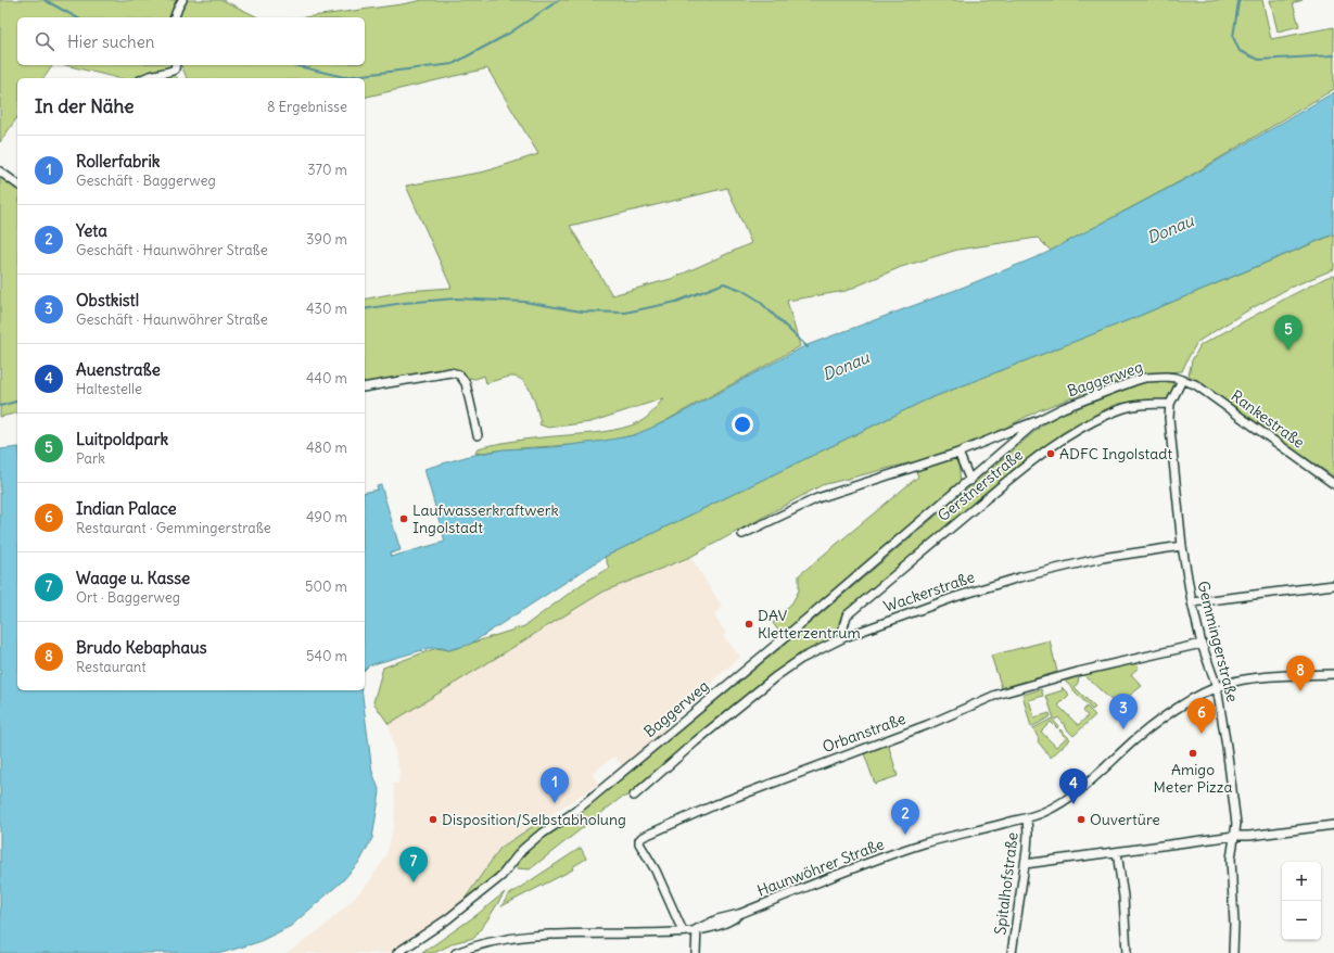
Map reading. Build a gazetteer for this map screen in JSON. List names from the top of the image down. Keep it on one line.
{"streets":{"street":["Baggerweg","Rankestraße","Gerstnerstraße","Wackerstraße","Gemmingerstraße","Orbanstraße","Haunwöhrer Straße","Spitalhofstraße"]},"crossings":[["Baggerweg","Rankestraße"],["Baggerweg","Gemmingerstraße"],["Rankestraße","Gemmingerstraße"],["Gerstnerstraße","Wackerstraße"],["Gerstnerstraße","Gemmingerstraße"],["Wackerstraße","Gemmingerstraße"],["Gemmingerstraße","Orbanstraße"],["Gemmingerstraße","Haunwöhrer Straße"],["Orbanstraße","Haunwöhrer Straße"],["Haunwöhrer Straße","Spitalhofstraße"]],"water":["Donau"],"places":["ADFC Ingolstadt","Laufwasserkraftwerk Ingolstadt","DAV Kletterzentrum","Amigo Meter Pizza","Disposition/Selbstabholung","Ouvertüre"],"page":{"search":"Hier suchen","heading":["In der Nähe","8 Ergebnisse"],"list":[{"mark":"1","name":"Rollerfabrik","note":"Geschäft · Baggerweg","value":"370 m"},{"mark":"2","name":"Yeta","note":"Geschäft · Haunwöhrer Straße","value":"390 m"},{"mark":"3","name":"Obstkistl","note":"Geschäft · Haunwöhrer Straße","value":"430 m"},{"mark":"4","name":"Auenstraße","note":"Haltestelle","value":"440 m"},{"mark":"5","name":"Luitpoldpark","note":"Park","value":"480 m"},{"mark":"6","name":"Indian Palace","note":"Restaurant · Gemmingerstraße","value":"490 m"},{"mark":"7","name":"Waage u. Kasse","note":"Ort · Baggerweg","value":"500 m"},{"mark":"8","name":"Brudo Kebaphaus","note":"Restaurant","value":"540 m"}],"pins":["5","8","3","6","1","4","2","7"],"map_buttons":["+","−"]}}
